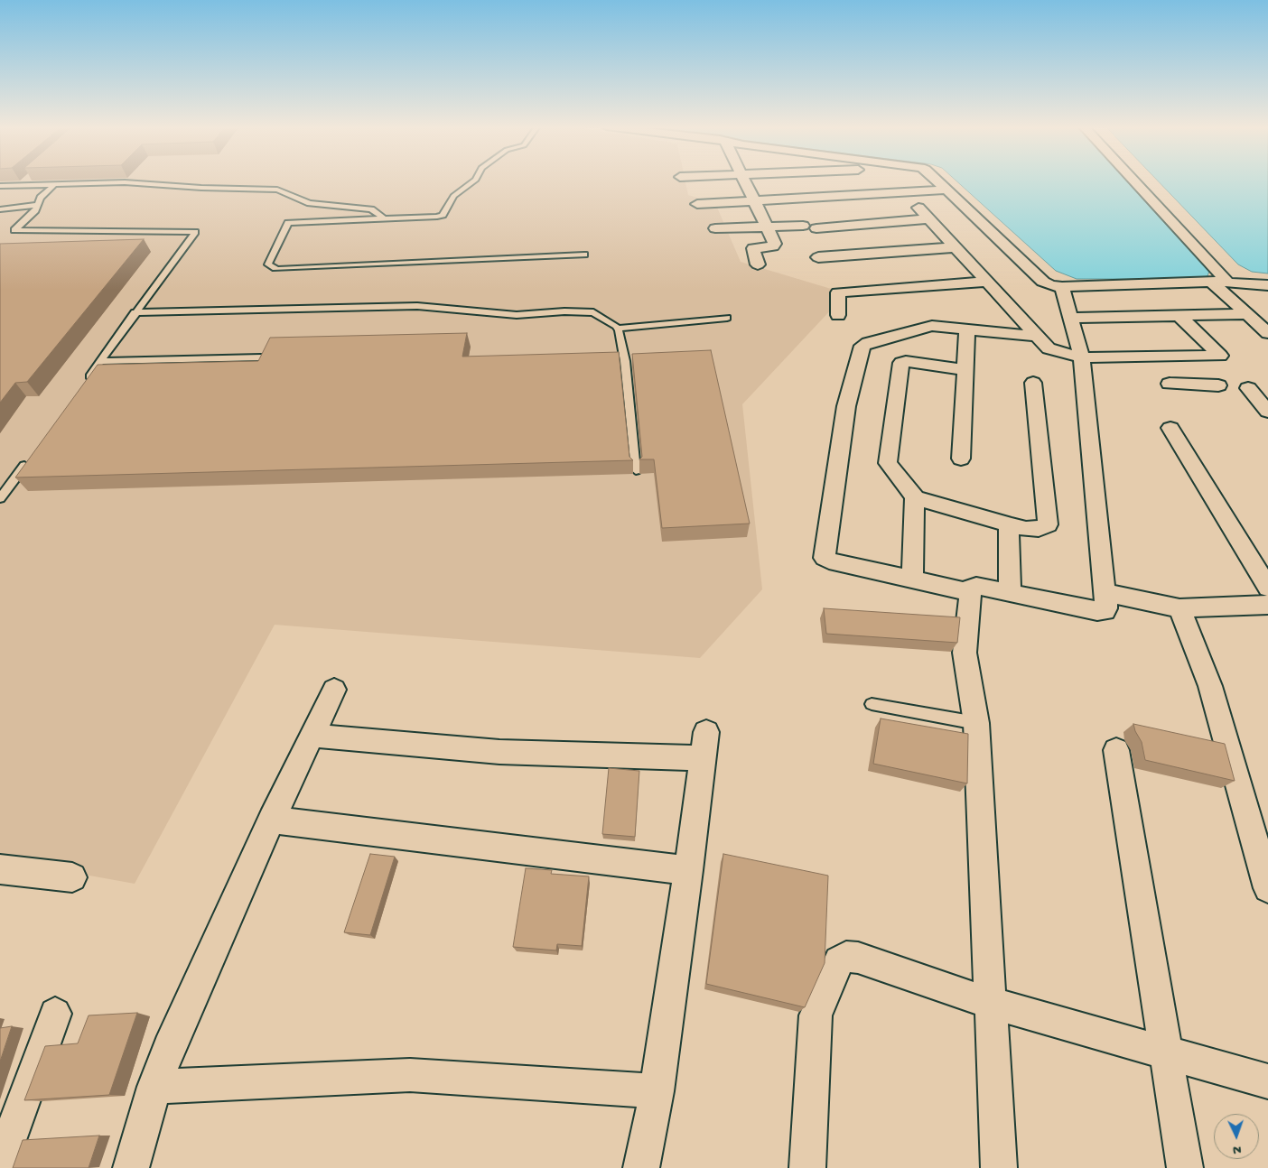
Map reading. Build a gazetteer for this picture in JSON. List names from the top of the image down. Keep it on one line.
{"north":"bottom"}
